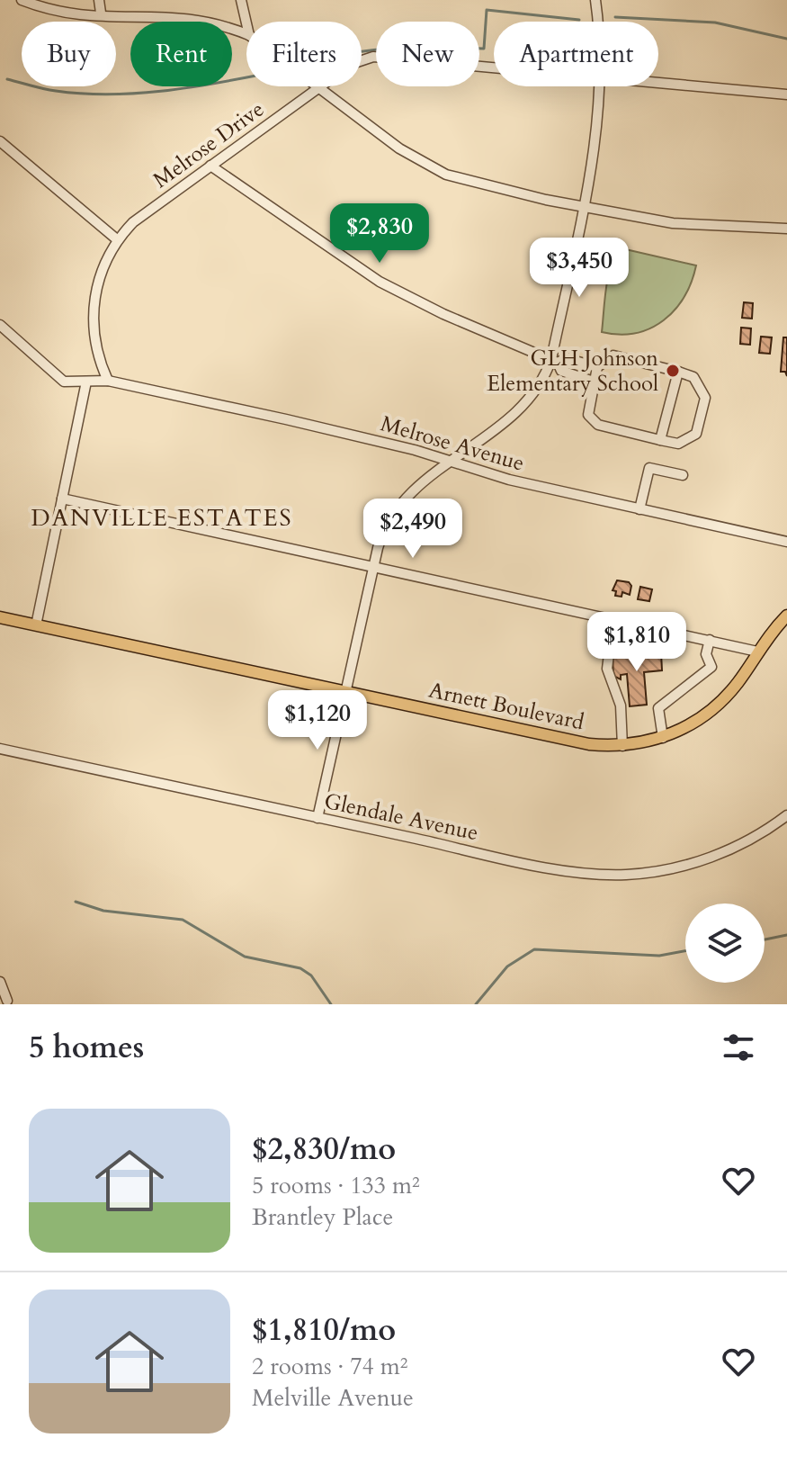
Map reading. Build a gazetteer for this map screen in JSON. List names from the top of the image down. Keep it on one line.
{"streets":{"main road":["Arnett Boulevard"],"street":["Melrose Drive","Melrose Avenue","Glendale Avenue"]},"crossings":[["Melrose Drive","Melrose Avenue"]],"districts":["DANVILLE ESTATES"],"places":["GLH Johnson Elementary School"],"page":{"chip":["Buy","Rent","Filters","New","Apartment"],"price":["$2,830","$3,450","$2,490","$1,810","$1,120"],"heading":"5 homes","list":[{"name":"$2,830/mo","note":"5 rooms · 133 m² · Brantley Place"},{"name":"$1,810/mo","note":"2 rooms · 74 m² · Melville Avenue"}]}}
